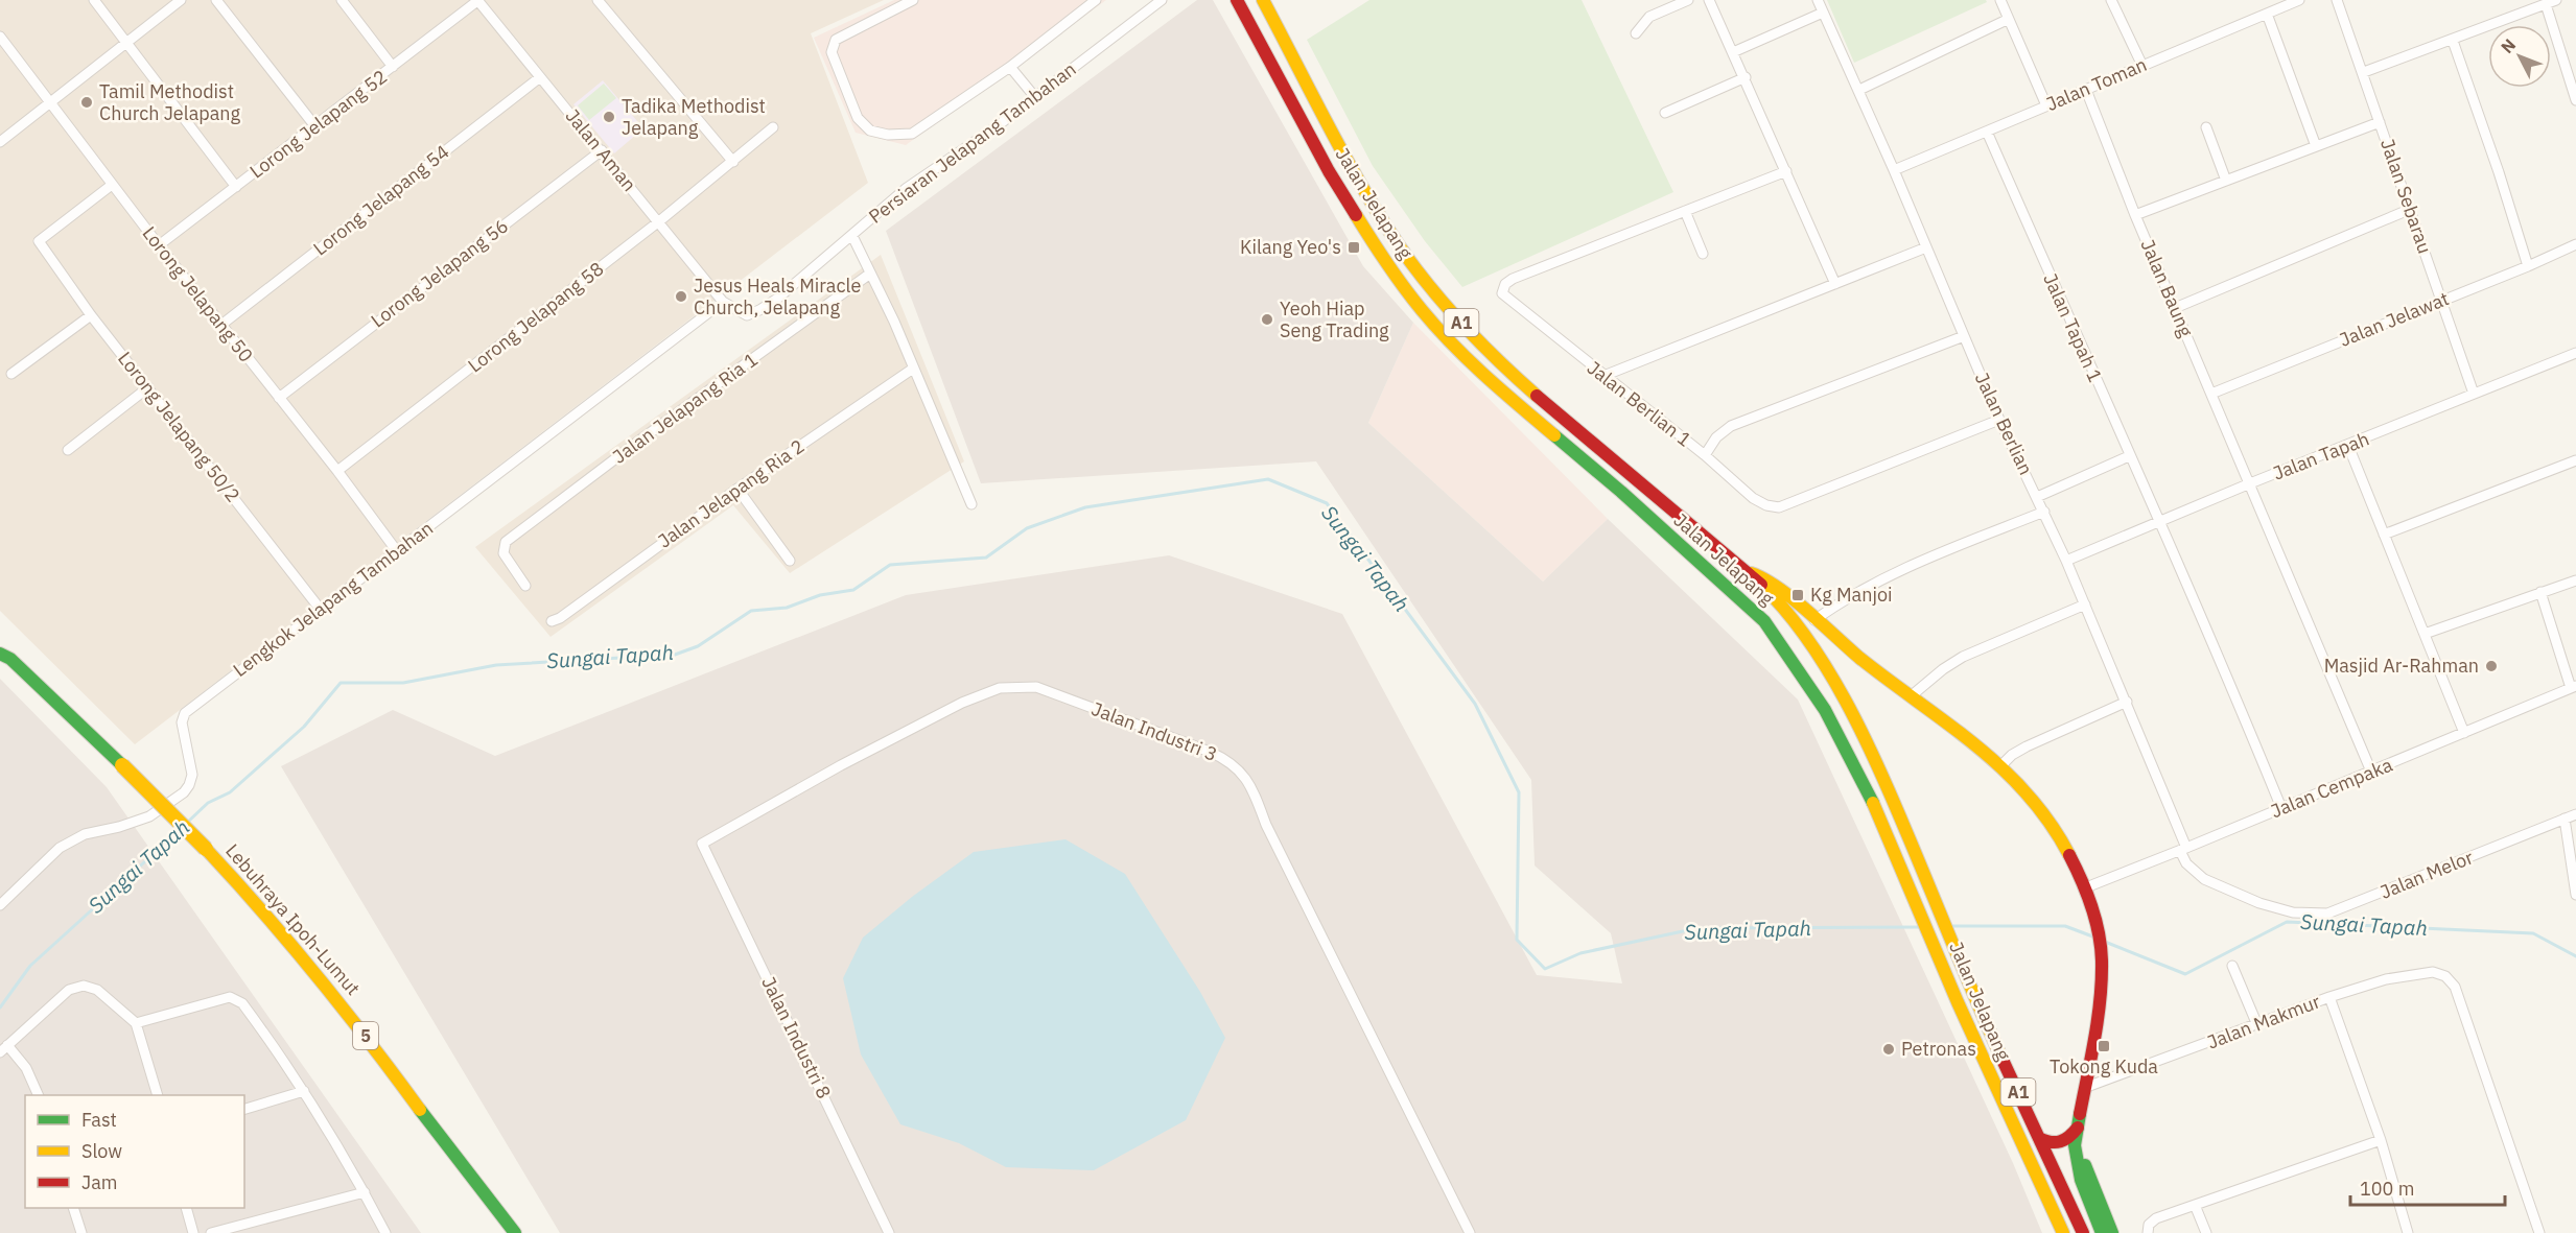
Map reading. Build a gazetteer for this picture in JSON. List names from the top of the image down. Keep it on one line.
{"streets":{"main road":["Jalan Jelapang","A1","Lebuhraya Ipoh-Lumut","5"],"street":["Jalan Toman","Lorong Jelapang 52","Persiaran Jelapang Tambahan","Jalan Aman","Jalan Sebarau","Lorong Jelapang 54","Lorong Jelapang 56","Jalan Baung","Lorong Jelapang 50","Lorong Jelapang 58","Jalan Jelawat","Jalan Tapah 1","Jalan Berlian 1","Jalan Jelapang Ria 1","Jalan Berlian","Lorong Jelapang 50/2","Jalan Tapah","Jalan Jelapang Ria 2","Lengkok Jelapang Tambahan","Jalan Industri 3","Jalan Cempaka","Jalan Melor","Jalan Makmur","Jalan Industri 8"]},"crossings":[["Jalan Toman","Jalan Baung"],["Jalan Toman","Jalan Tapah 1"],["Jalan Toman","Jalan Berlian"],["Lorong Jelapang 52","Jalan Aman"],["Lorong Jelapang 52","Lorong Jelapang 50"],["Persiaran Jelapang Tambahan","Jalan Aman"],["Persiaran Jelapang Tambahan","Lengkok Jelapang Tambahan"],["Jalan Aman","Lorong Jelapang 54"],["Jalan Aman","Lorong Jelapang 56"],["Jalan Aman","Lorong Jelapang 58"],["Jalan Aman","Lengkok Jelapang Tambahan"],["Jalan Sebarau","Jalan Jelawat"],["Jalan Sebarau","Jalan Tapah"],["Lorong Jelapang 54","Lorong Jelapang 50"],["Lorong Jelapang 56","Lorong Jelapang 50"],["Jalan Baung","Jalan Jelawat"],["Jalan Baung","Jalan Tapah"],["Jalan Baung","Jalan Cempaka"],["Lorong Jelapang 50","Lorong Jelapang 58"],["Lorong Jelapang 50","Lorong Jelapang 50/2"],["Lorong Jelapang 50","Lengkok Jelapang Tambahan"],["Jalan Tapah 1","Jalan Tapah"],["Jalan Tapah 1","Jalan Cempaka"],["Jalan Berlian 1","Jalan Berlian"],["Jalan Berlian","Jalan Tapah"],["Jalan Berlian","Jalan Cempaka"],["Jalan Berlian","Jalan Melor"],["Lorong Jelapang 50/2","Lengkok Jelapang Tambahan"],["Jalan Industri 3","Jalan Industri 8"],["Jalan Cempaka","Jalan Melor"]],"water":["Sungai Tapah"],"places":{"other":["Tamil Methodist Church Jelapang","Tadika Methodist Jelapang","Jesus Heals Miracle Church, Jelapang","Yeoh Hiap Seng Trading","Masjid Ar-Rahman","Petronas"],"transit":["Kilang Yeo's","Kg Manjoi","Tokong Kuda"]},"legend":["Fast","Slow","Jam"],"scale_bar":"100 m","north":"top left"}
